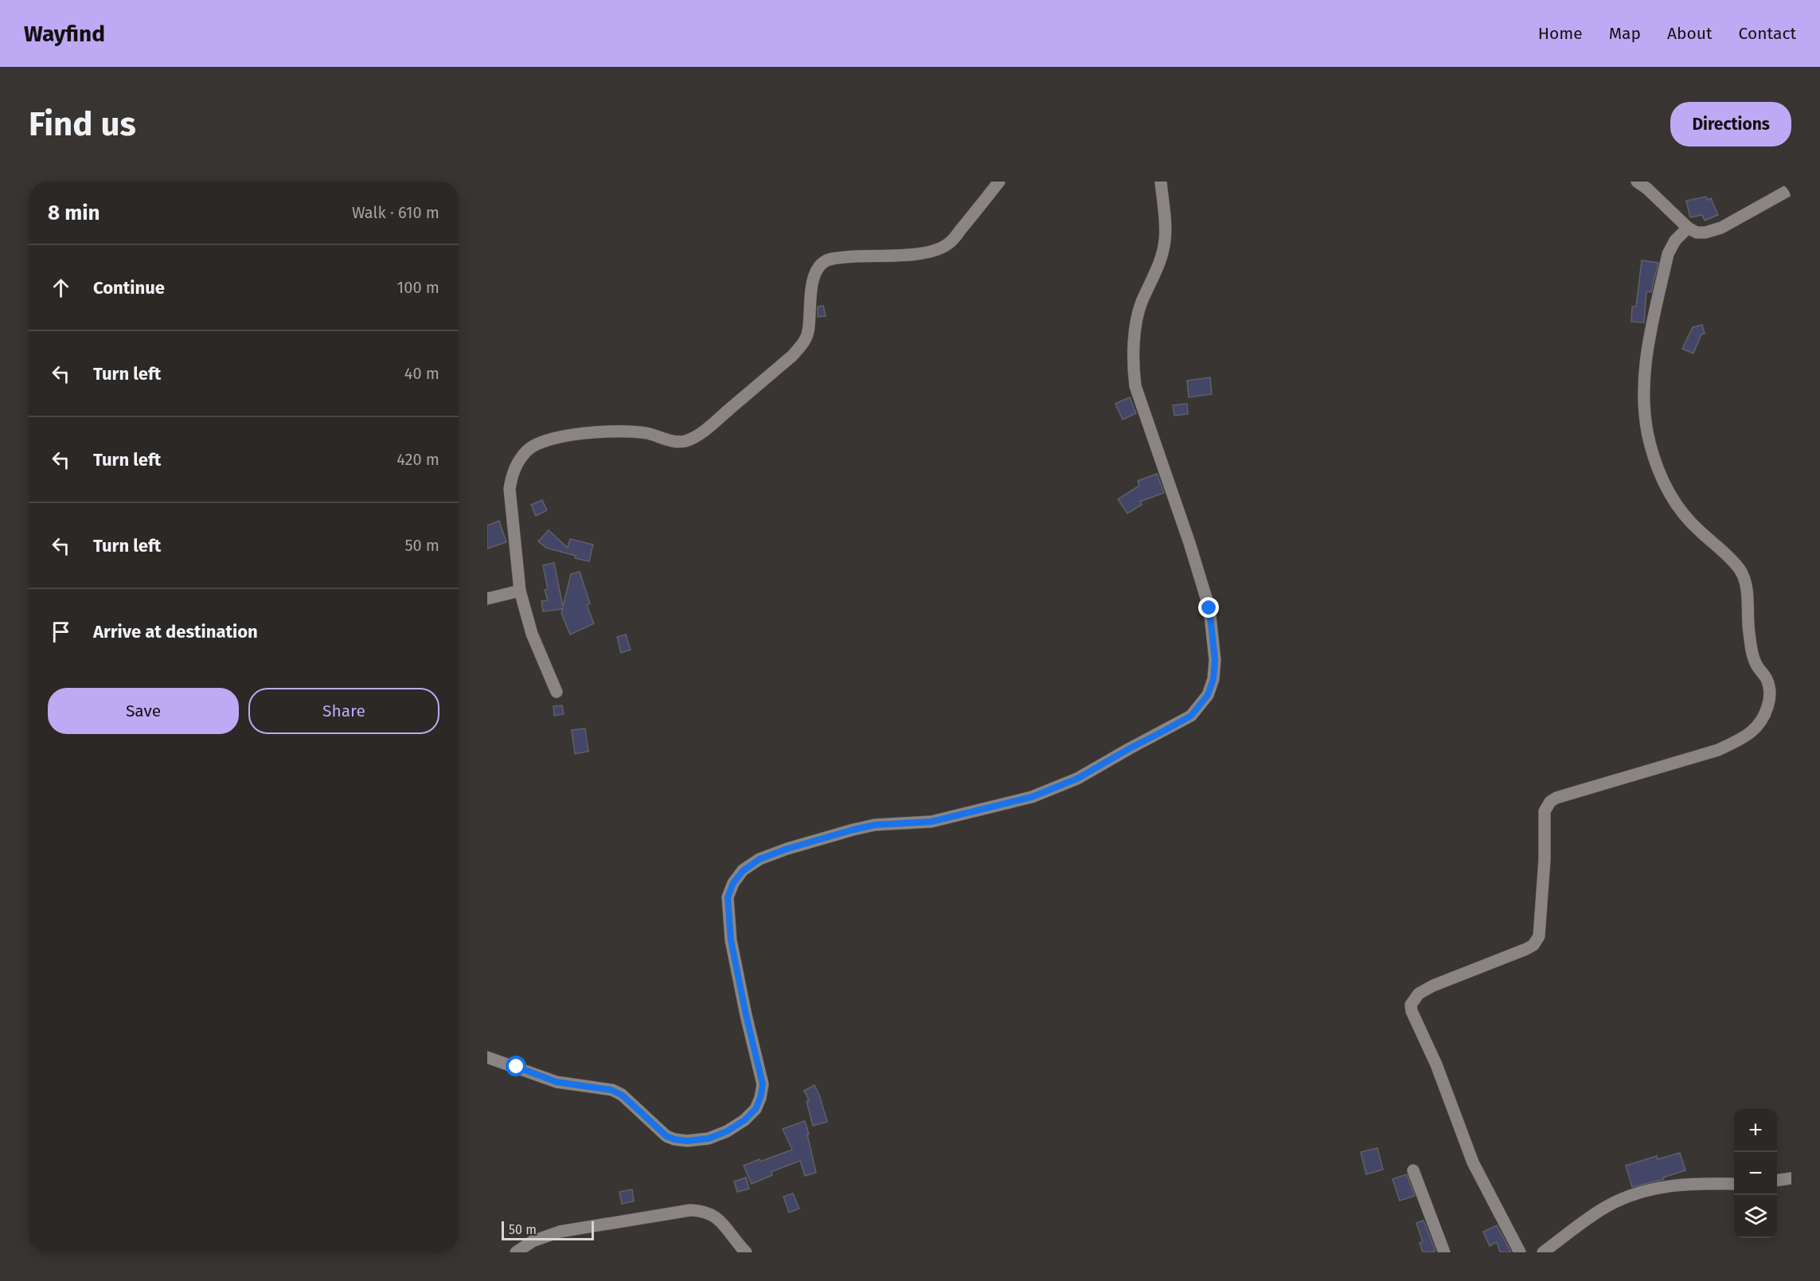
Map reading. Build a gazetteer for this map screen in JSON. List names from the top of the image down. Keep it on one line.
{"scale_bar":"50 m","page":{"header":"Wayfind","nav":["Home","Map","About","Contact"],"buttons":["Directions",["Save","Share"]],"title":"Find us","heading":["8 min","Walk · 610 m"],"list":[["Continue","100 m"],["Turn left","40 m"],["Turn left","420 m"],["Turn left","50 m"],"Arrive at destination"],"map_buttons":["+","−"],"scale":"50 m"}}
